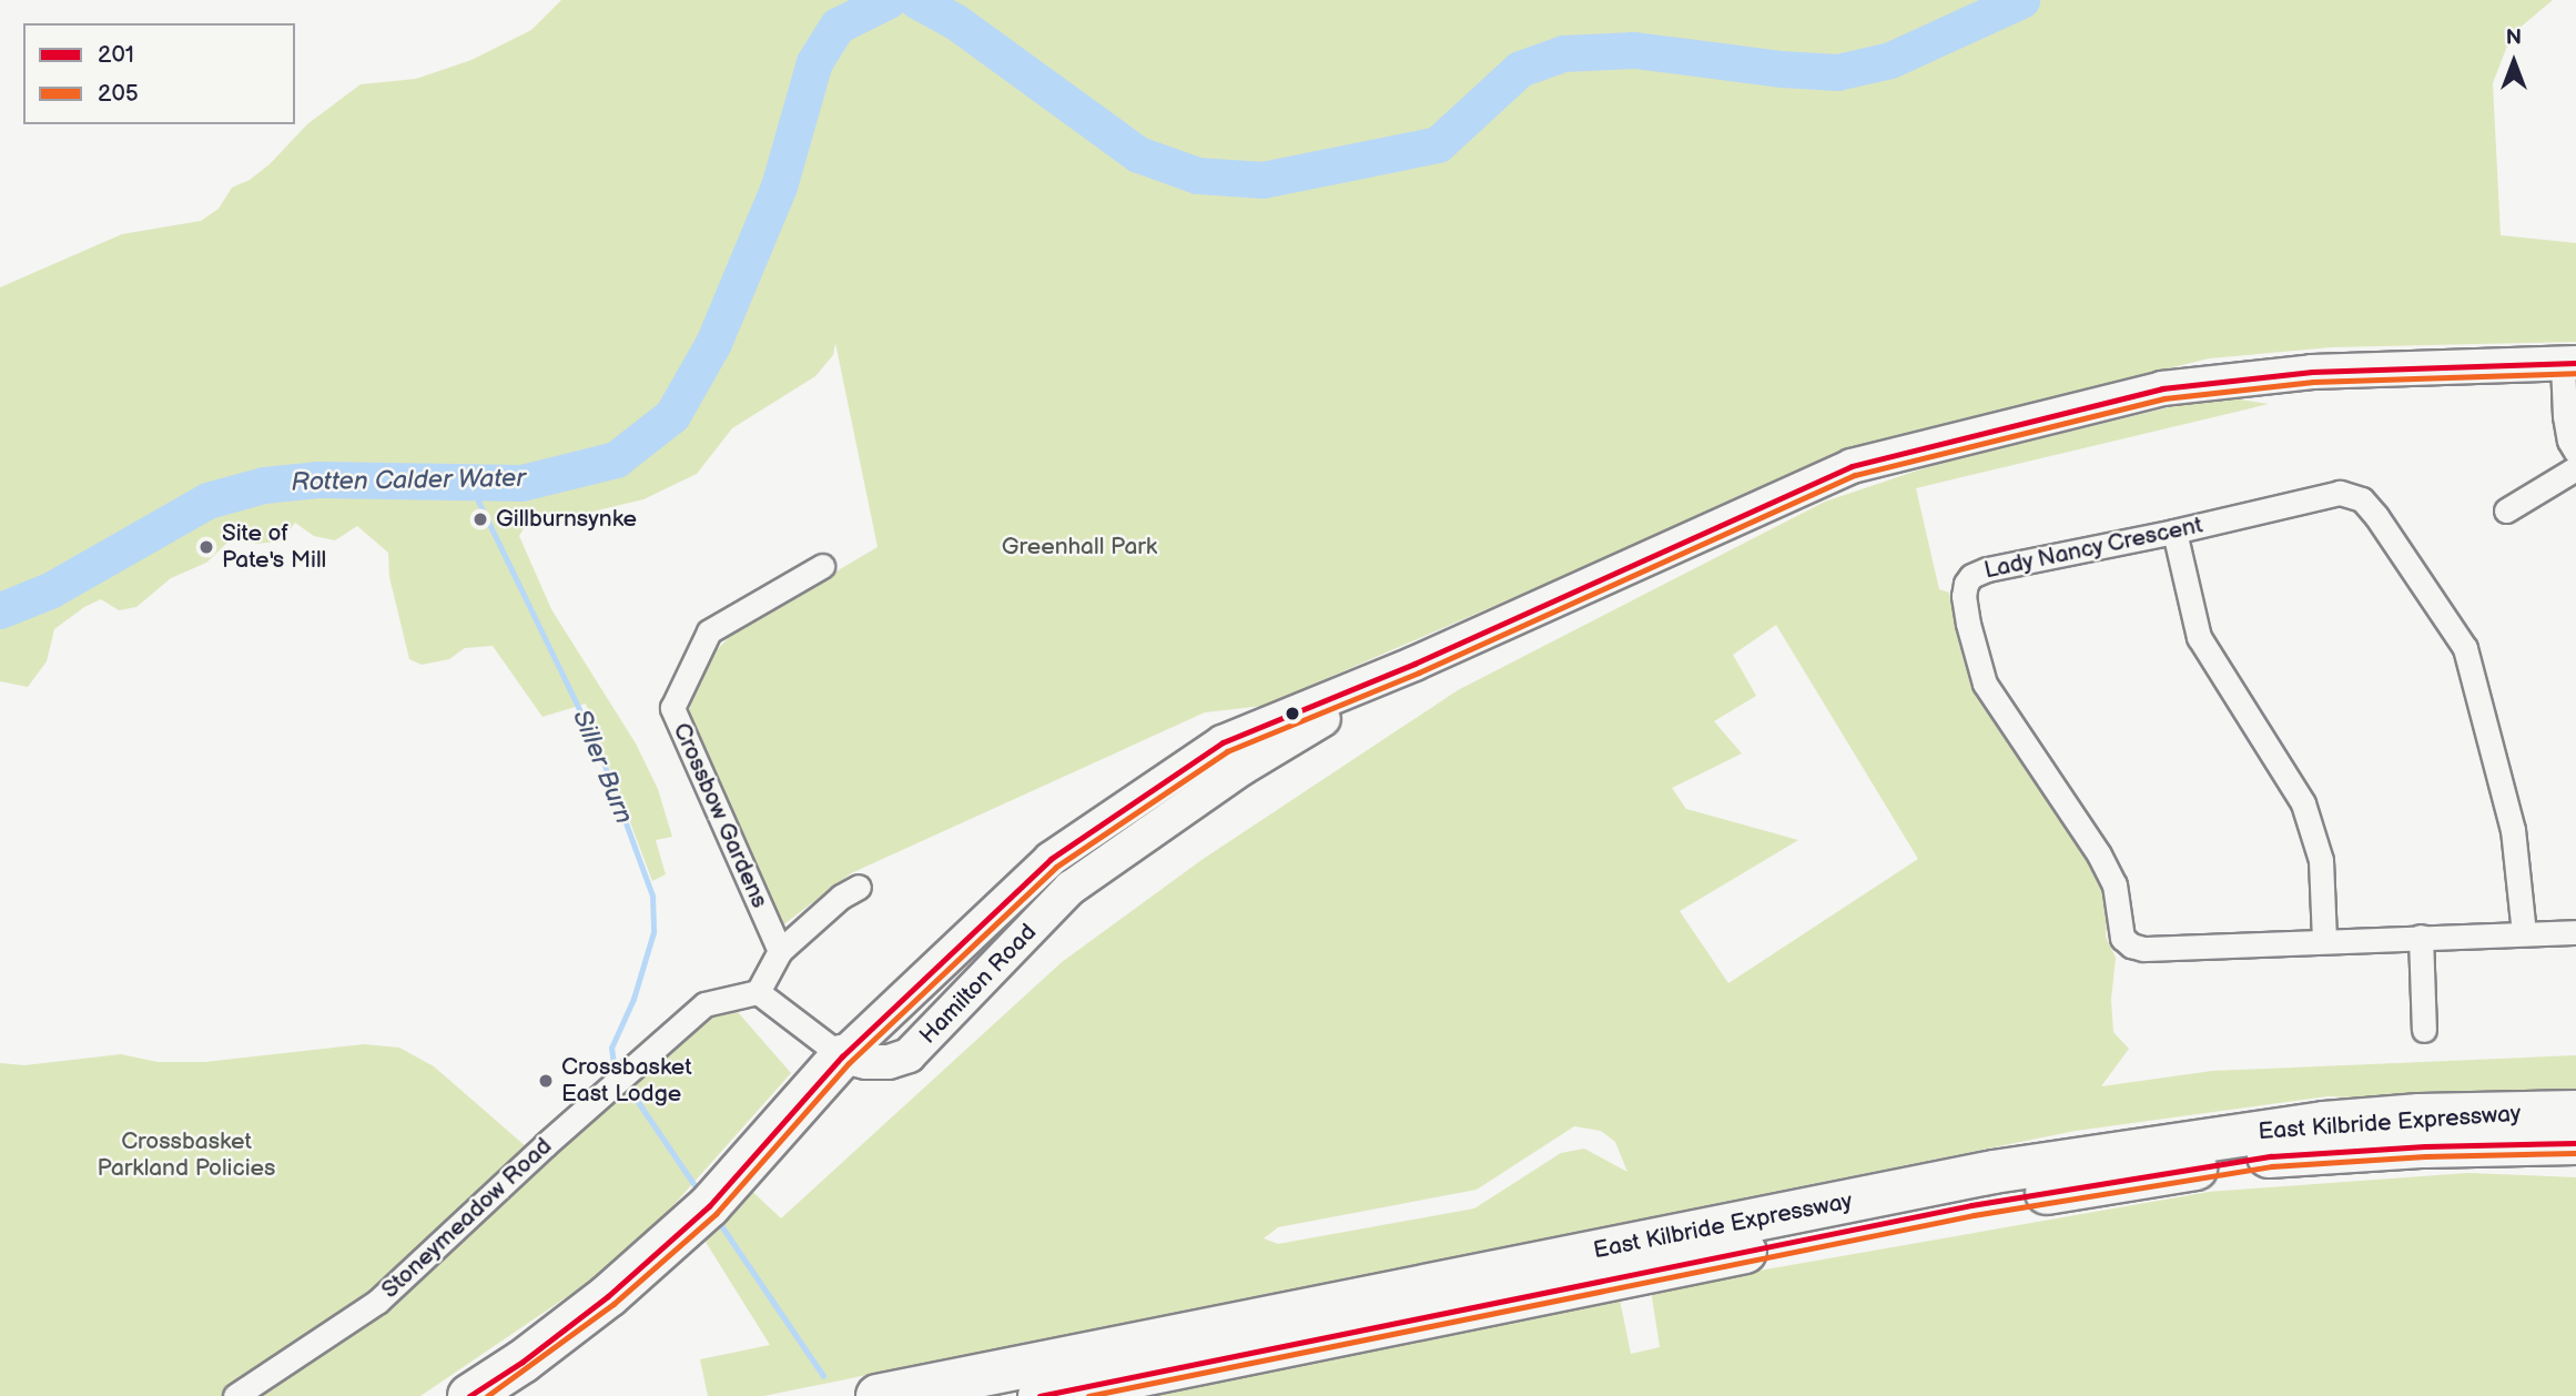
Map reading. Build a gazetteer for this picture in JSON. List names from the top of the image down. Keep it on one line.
{"streets":{"highway":["East Kilbride Expressway"],"main road":["Hamilton Road"],"street":["Lady Nancy Crescent","Crossbow Gardens","Stoneymeadow Road"]},"water":["Rotten Calder Water","Siller Burn"],"parks":["Greenhall Park","Crossbasket Parkland Policies"],"places":["Gillburnsynke","Site of Pate's Mill","Crossbasket East Lodge"],"lines":["transit line 201","transit line 205"],"legend":["201","205"],"north":"top"}
